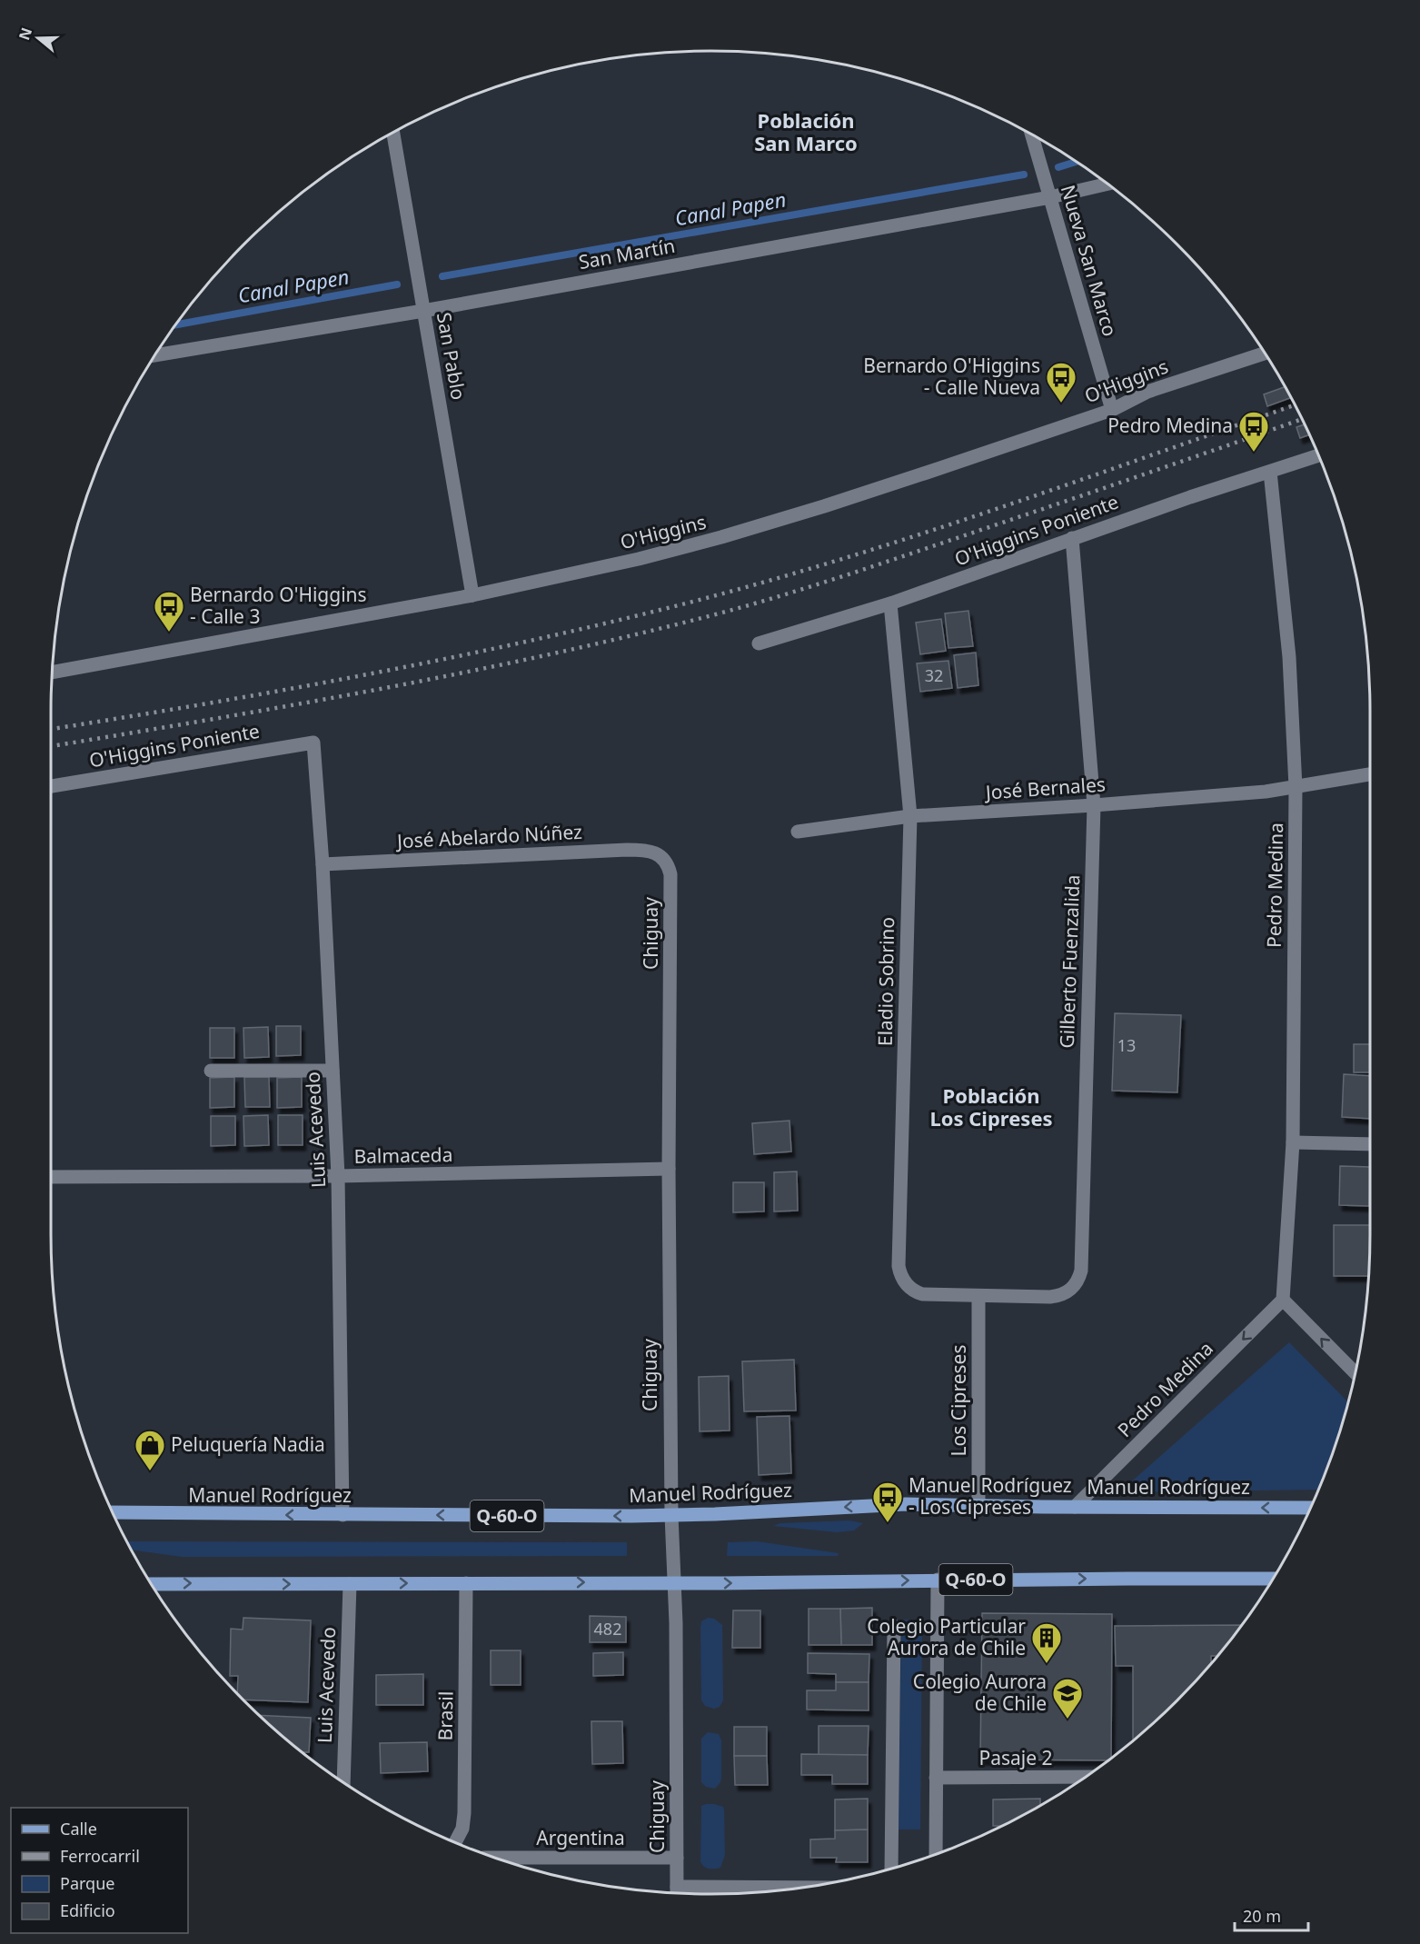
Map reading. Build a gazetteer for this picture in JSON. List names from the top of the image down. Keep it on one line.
{"streets":{"main road":["Manuel Rodríguez","Q-60-O"],"street":["San Martín","Nueva San Marco","San Pablo","O'Higgins","O'Higgins Poniente","José Bernales","José Abelardo Núñez","Pedro Medina","Chiguay","Gilberto Fuenzalida","Eladio Sobrino","Luis Acevedo","Balmaceda","Los Cipreses","Brasil","Pasaje 2","Argentina"]},"crossings":[["San Martín","Nueva San Marco"],["San Martín","San Pablo"],["Nueva San Marco","O'Higgins"],["San Pablo","O'Higgins"],["O'Higgins Poniente","Pedro Medina"],["O'Higgins Poniente","Gilberto Fuenzalida"],["O'Higgins Poniente","Eladio Sobrino"],["O'Higgins Poniente","Luis Acevedo"],["José Bernales","Pedro Medina"],["José Bernales","Gilberto Fuenzalida"],["José Bernales","Eladio Sobrino"],["José Abelardo Núñez","Chiguay"],["José Abelardo Núñez","Luis Acevedo"],["Pedro Medina","Manuel Rodríguez"],["Chiguay","Balmaceda"],["Chiguay","Manuel Rodríguez"],["Chiguay","Q-60-O"],["Chiguay","Argentina"],["Gilberto Fuenzalida","Eladio Sobrino"],["Gilberto Fuenzalida","Los Cipreses"],["Eladio Sobrino","Los Cipreses"],["Luis Acevedo","Balmaceda"],["Luis Acevedo","Manuel Rodríguez"],["Luis Acevedo","Q-60-O"],["Los Cipreses","Manuel Rodríguez"],["Q-60-O","Brasil"]],"districts":["Población San Marco","Población Los Cipreses"],"water":["Canal Papen"],"places":{"bus stop":["Bernardo O'Higgins - Calle Nueva","Pedro Medina","Bernardo O'Higgins - Calle 3","Manuel Rodríguez - Los Cipreses"],"shop":["Peluquería Nadia"],"building":["Colegio Particular Aurora de Chile"],"school or university":["Colegio Aurora de Chile"]},"house_numbers":["32","13","482"],"legend":["Calle","Ferrocarril","Parque","Edificio"],"scale_bar":"20 m","north":"left"}
